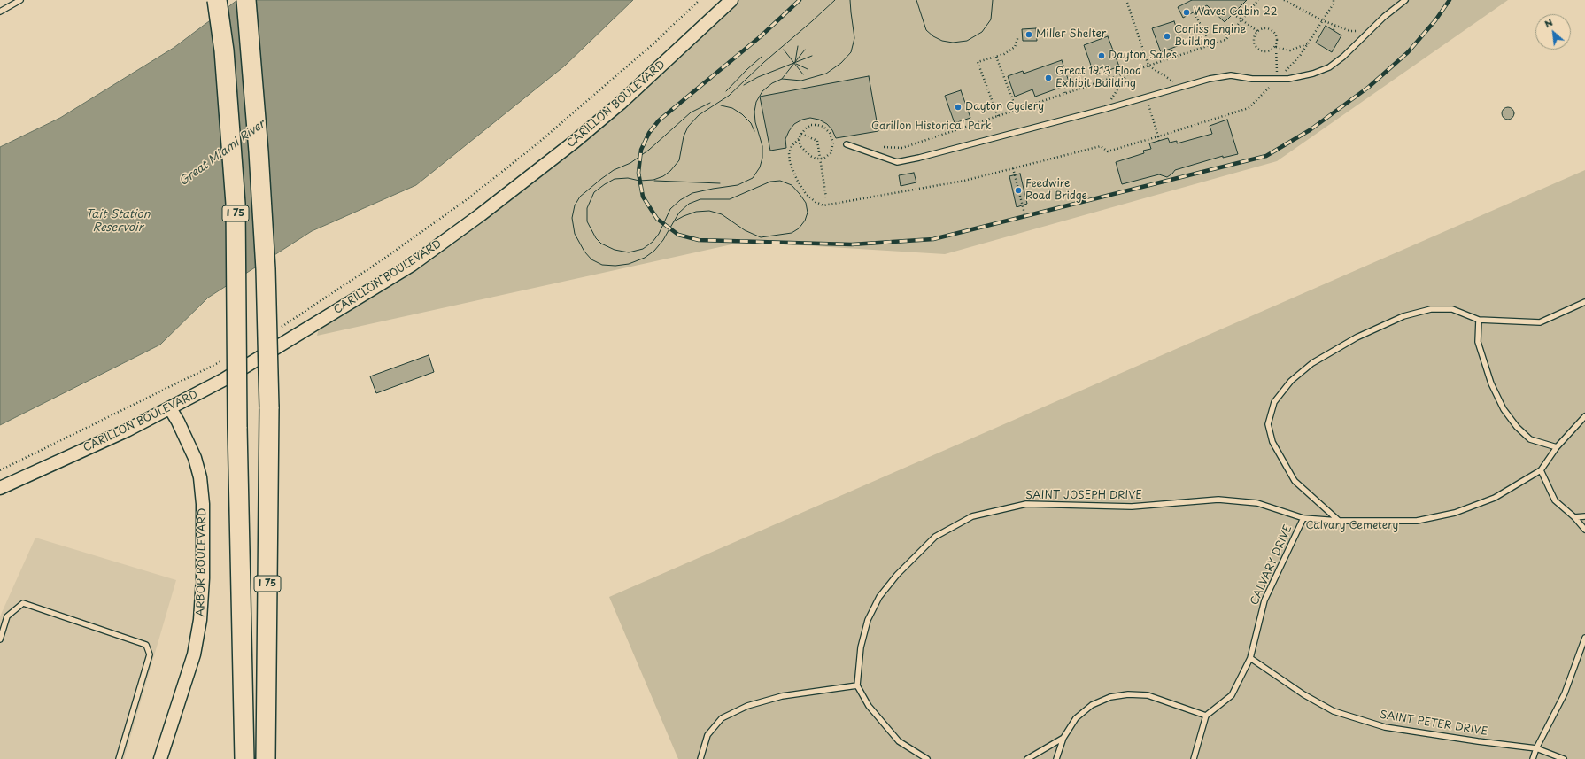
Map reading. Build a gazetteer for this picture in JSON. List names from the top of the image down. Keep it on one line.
{"streets":{"highway":["I 75"],"street":["CARILLON BOULEVARD","ARBOR BOULEVARD"],"lane":["SAINT JOSEPH DRIVE","CALVARY DRIVE","SAINT PETER DRIVE"]},"crossings":[["CARILLON BOULEVARD","ARBOR BOULEVARD"],["SAINT JOSEPH DRIVE","CALVARY DRIVE"],["CALVARY DRIVE","SAINT PETER DRIVE"]],"water":["Great Miami River","Tait Station Reservoir"],"parks":["Carillon Historical Park","Calvary Cemetery"],"places":["Waves Cabin 22","Miller Shelter","Corliss Engine Building","Dayton Sales","Great 1913 Flood Exhibit Building","Dayton Cyclery","Feedwire Road Bridge"],"north":"top left"}
